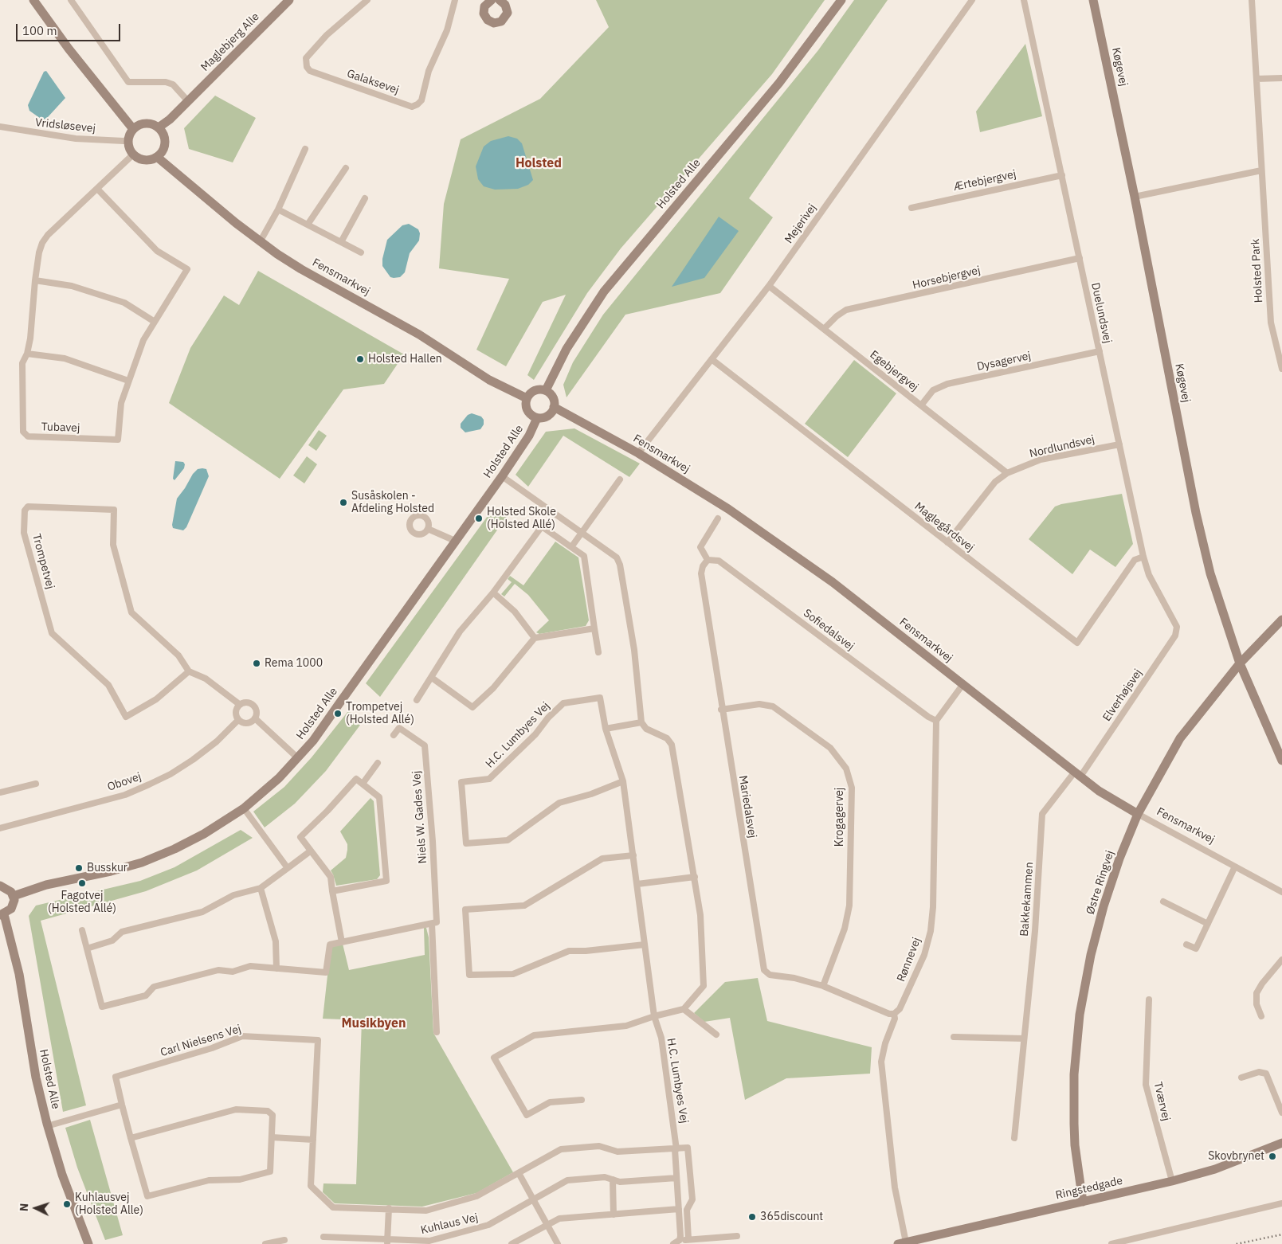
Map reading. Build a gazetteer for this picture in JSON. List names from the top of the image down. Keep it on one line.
{"streets":{"street":["Maglebjerg Alle","Køgevej","Galaksevej","Vridsløsevej","Ærtebjergvej","Holsted Alle","Mejerivej","Holsted Park","Fensmarkvej","Horsebjergvej","Duelundsvej","Dysagervej","Egebjergvej","Tubavej","Nordlundsvej","Maglegårdsvej","Trompetvej","Sofiedalsvej","Elverhøjsvej","H.C. Lumbyes Vej","Obovej","Mariedalsvej","Niels W. Gades Vej","Krogagervej","Østre Ringvej","Bakkekammen","Rønnevej","Carl Nielsens Vej","Tværvej","Ringstedgade","Kuhlaus Vej"]},"crossings":[["Maglebjerg Alle","Vridsløsevej"],["Maglebjerg Alle","Fensmarkvej"],["Maglebjerg Alle","Tubavej"],["Køgevej","Østre Ringvej"],["Vridsløsevej","Fensmarkvej"],["Vridsløsevej","Tubavej"],["Ærtebjergvej","Duelundsvej"],["Holsted Alle","Fensmarkvej"],["Mejerivej","Fensmarkvej"],["Mejerivej","Egebjergvej"],["Mejerivej","Maglegårdsvej"],["Fensmarkvej","Tubavej"],["Fensmarkvej","Elverhøjsvej"],["Fensmarkvej","Østre Ringvej"],["Fensmarkvej","Bakkekammen"],["Horsebjergvej","Duelundsvej"],["Horsebjergvej","Egebjergvej"],["Duelundsvej","Dysagervej"],["Duelundsvej","Nordlundsvej"],["Duelundsvej","Maglegårdsvej"],["Duelundsvej","Elverhøjsvej"],["Dysagervej","Egebjergvej"],["Egebjergvej","Nordlundsvej"],["Nordlundsvej","Maglegårdsvej"],["Trompetvej","Obovej"],["Sofiedalsvej","Mariedalsvej"],["Sofiedalsvej","Rønnevej"],["Elverhøjsvej","Bakkekammen"],["H.C. Lumbyes Vej","Kuhlaus Vej"],["Mariedalsvej","Krogagervej"],["Mariedalsvej","Rønnevej"],["Østre Ringvej","Ringstedgade"],["Rønnevej","Ringstedgade"],["Carl Nielsens Vej","Kuhlaus Vej"],["Tværvej","Ringstedgade"]],"districts":["Holsted","Musikbyen"],"places":["Holsted Hallen","Susåskolen - Afdeling Holsted","Holsted Skole (Holsted Allé)","Rema 1000","Trompetvej (Holsted Allé)","Busskur","Fagotvej (Holsted Allé)","Skovbrynet","Kuhlausvej (Holsted Alle)","365discount"],"scale_bar":"100 m","north":"left"}
